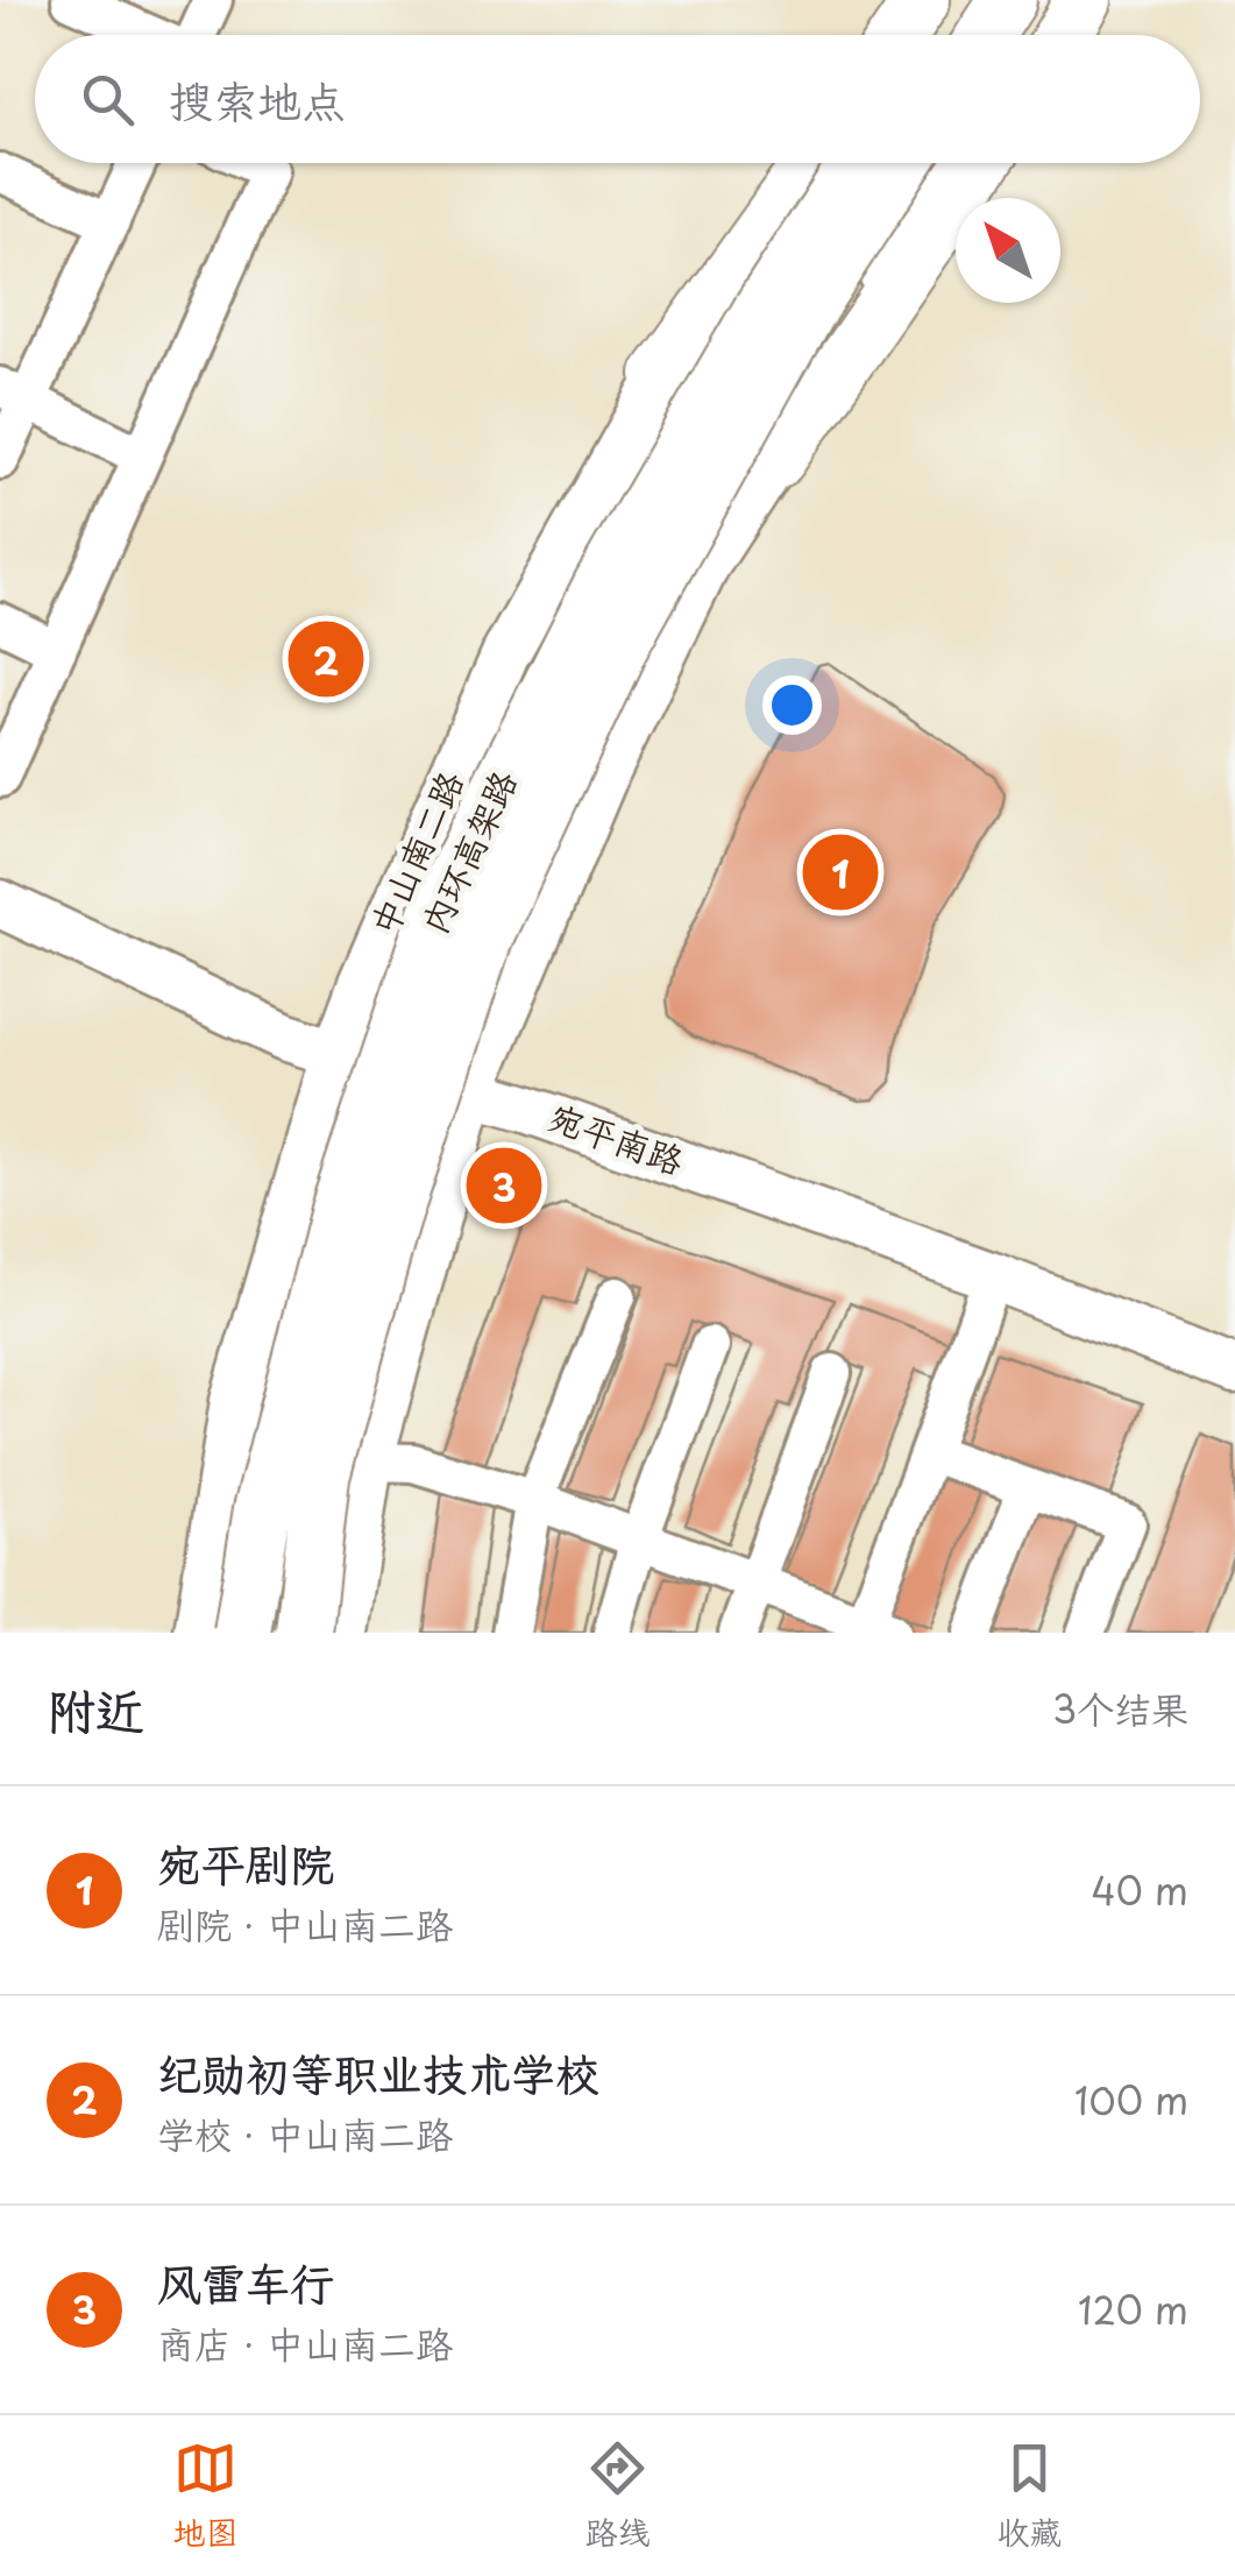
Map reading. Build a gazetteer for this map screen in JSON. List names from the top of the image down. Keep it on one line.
{"streets":{"highway":["内环高架路"],"main road":["中山南二路","宛平南路"]},"crossings":[["中山南二路","宛平南路"]],"north":"top left","page":{"search":"搜索地点","pins":["2","1","3"],"heading":["附近","3个结果"],"list":[{"mark":"1","name":"宛平剧院","note":"剧院 · 中山南二路","value":"40 m"},{"mark":"2","name":"纪勋初等职业技术学校","note":"学校 · 中山南二路","value":"100 m"},{"mark":"3","name":"风雷车行","note":"商店 · 中山南二路","value":"120 m"}],"nav":["地图","路线","收藏"]}}
